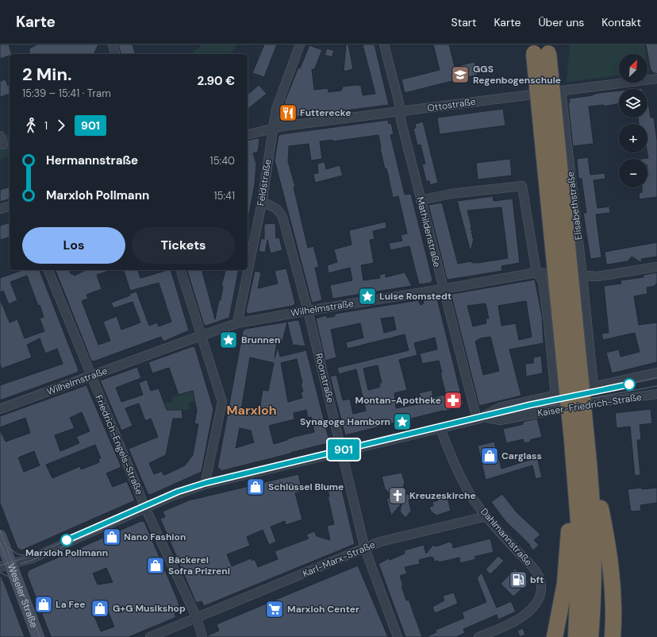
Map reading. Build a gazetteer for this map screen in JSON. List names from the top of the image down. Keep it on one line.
{"streets":{"main road":["Weseler Straße"],"street":["Ottostraße","Feldstraße","Elisabethstraße","Mathildenstraße","Wilhelmstraße","Roonstraße","Kaiser-Friedrich-Straße","Friedrich-Engels-Straße","Dahlmannstraße","Karl-Marx-Straße"]},"crossings":[["Ottostraße","Feldstraße"],["Ottostraße","Elisabethstraße"],["Ottostraße","Mathildenstraße"],["Feldstraße","Wilhelmstraße"],["Feldstraße","Roonstraße"],["Elisabethstraße","Wilhelmstraße"],["Elisabethstraße","Kaiser-Friedrich-Straße"],["Mathildenstraße","Wilhelmstraße"],["Mathildenstraße","Kaiser-Friedrich-Straße"],["Wilhelmstraße","Roonstraße"],["Wilhelmstraße","Friedrich-Engels-Straße"],["Roonstraße","Kaiser-Friedrich-Straße"],["Roonstraße","Karl-Marx-Straße"],["Kaiser-Friedrich-Straße","Friedrich-Engels-Straße"],["Kaiser-Friedrich-Straße","Dahlmannstraße"],["Kaiser-Friedrich-Straße","Weseler Straße"],["Friedrich-Engels-Straße","Karl-Marx-Straße"],["Dahlmannstraße","Karl-Marx-Straße"]],"districts":["Marxloh"],"places":{"school or university":["GGS Regenbogenschule"],"restaurant":["Futterecke"],"place":["Luise Romstedt","Brunnen","Synagoge Hamborn"],"pharmacy":["Montan-Apotheke"],"shop":["Carglass","Schlüssel Blume","Nano Fashion","Bäckerei Sofra Prizreni","La Fee","G+G Musikshop"],"church":["Kreuzeskirche"],"other":["Marxloh Pollmann"],"fuel station":["bft"],"supermarket":["Marxloh Center"]},"lines":["tram line 901"],"north":"top right","page":{"header":"Karte","nav":["Start","Karte","Über uns","Kontakt"],"on_map":"901","map_buttons":["+","−"],"heading":["2 Min.","15:39 – 15:41 · Tram","2.90 €"],"legs":["1","901"],"list":[{"name":"Hermannstraße","value":"15:40"},{"name":"Marxloh Pollmann","value":"15:41"}],"buttons":["Los","Tickets"]}}
